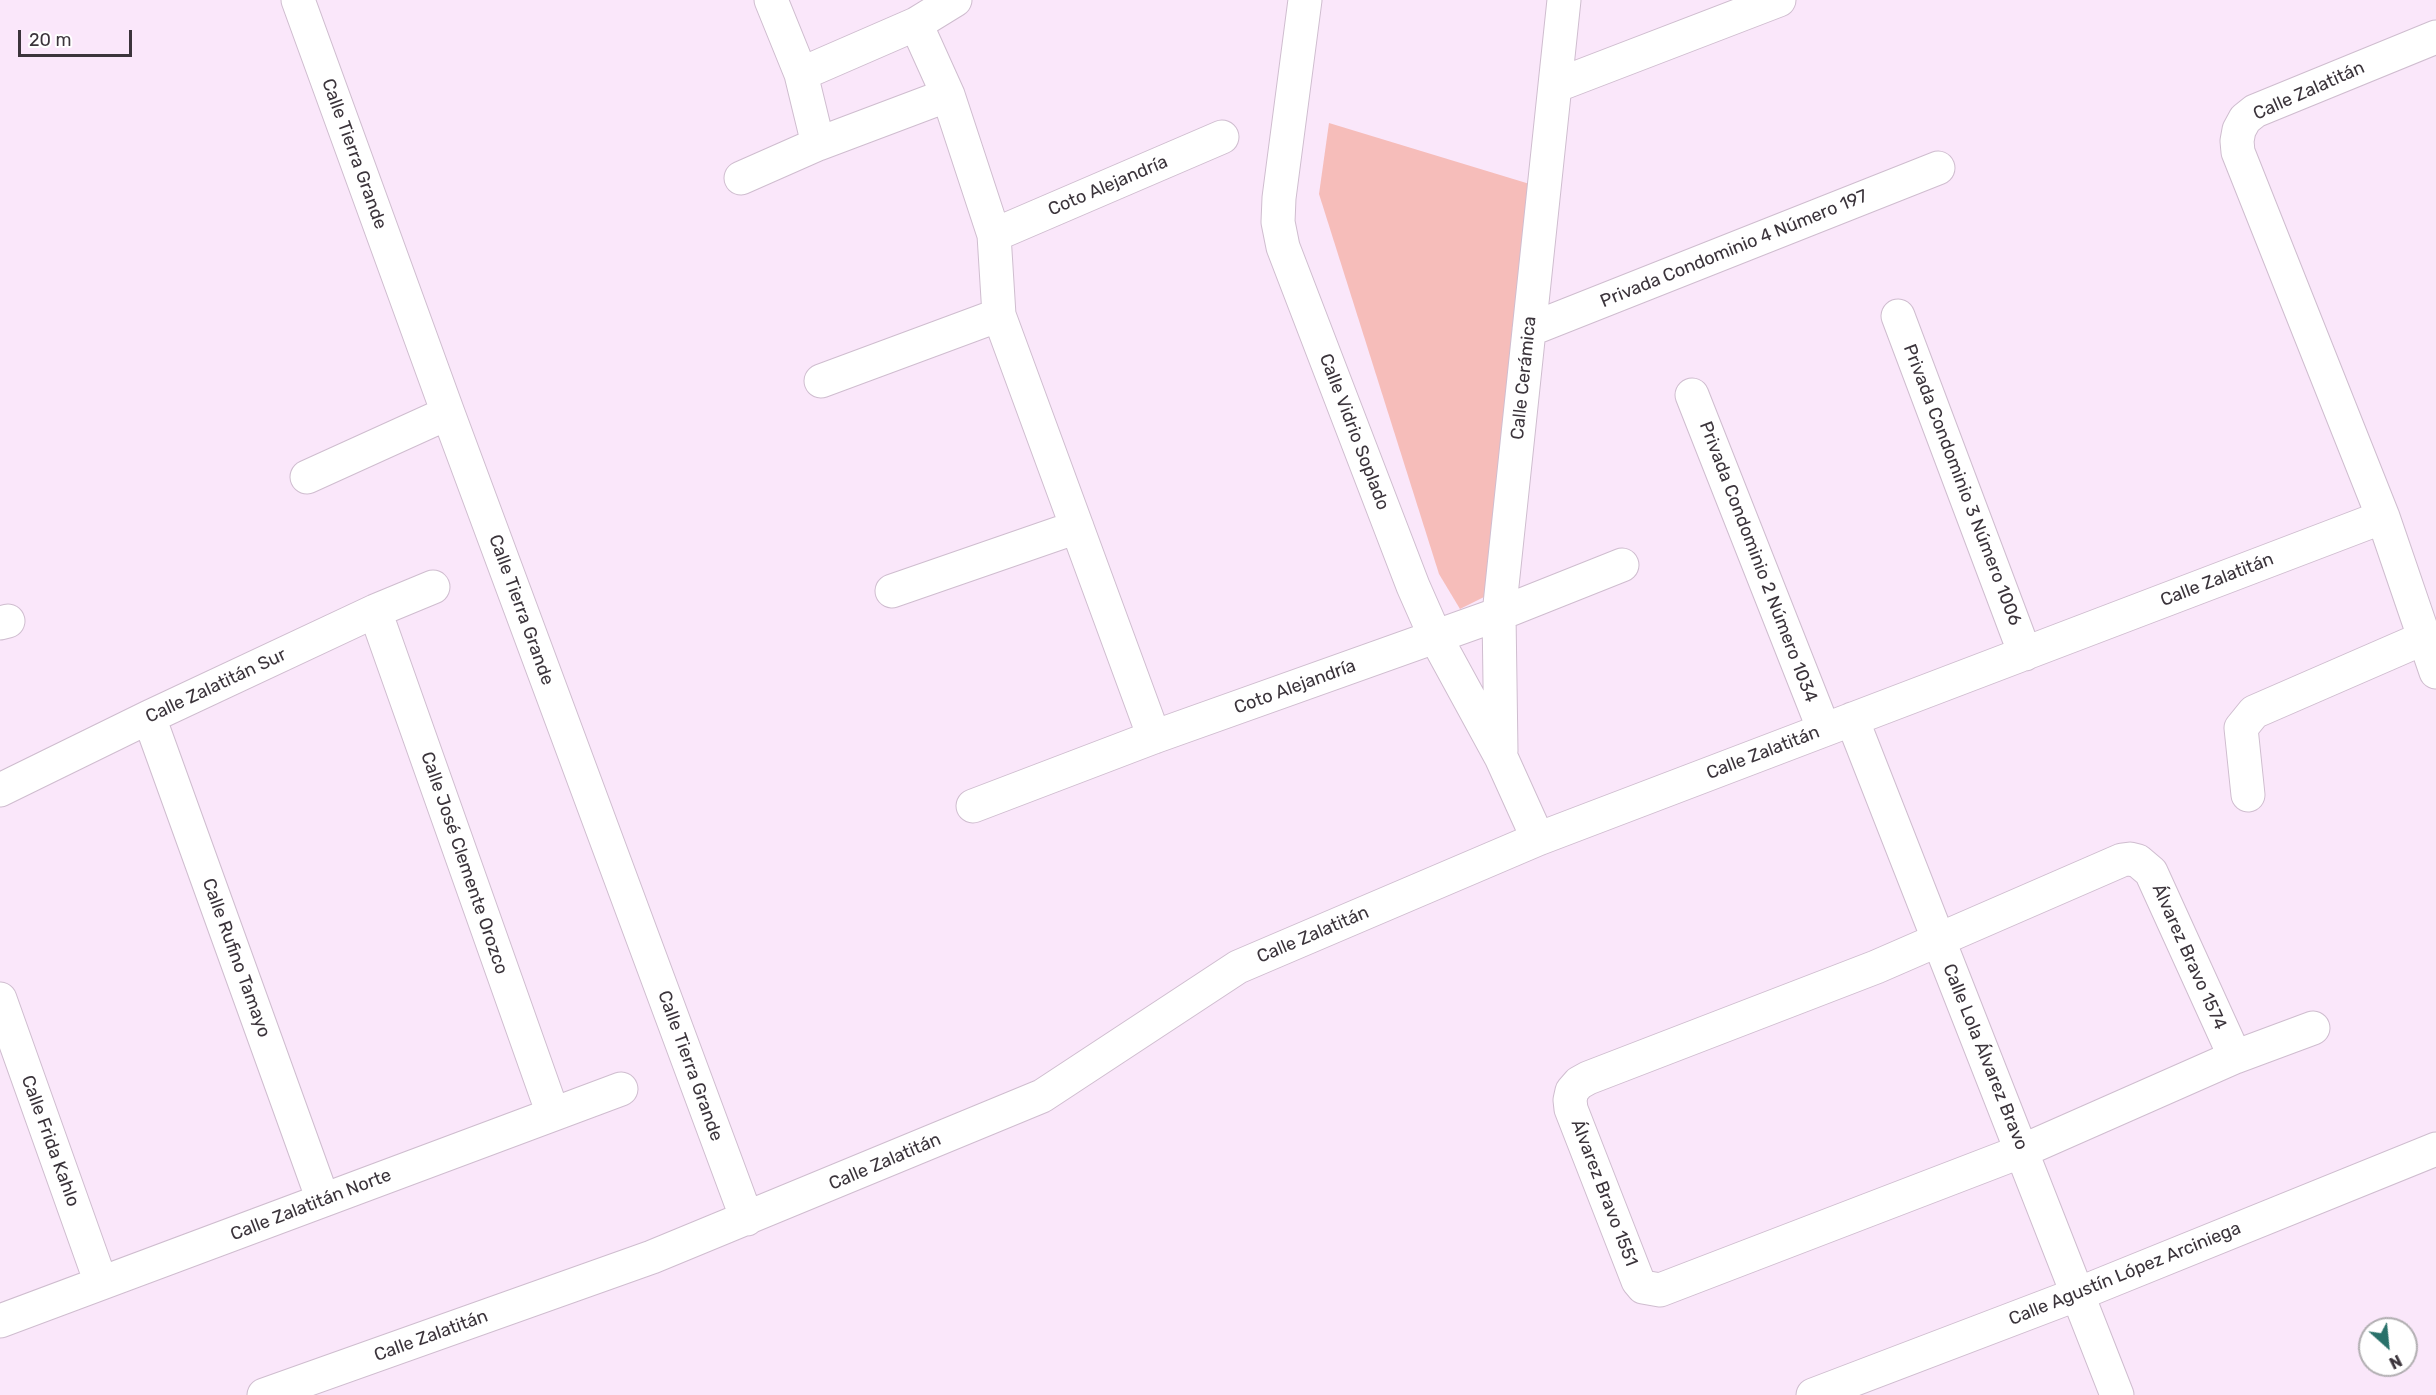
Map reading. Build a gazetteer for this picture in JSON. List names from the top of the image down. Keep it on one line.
{"streets":{"street":["Calle Zalatitán","Calle Tierra Grande","Coto Alejandría","Privada Condominio 4 Número 197","Calle Cerámica","Calle Vidrio Soplado","Privada Condominio 3 Número 1006","Privada Condominio 2 Número 1034","Calle Zalatitán Sur","Calle José Clemente Orozco","Álvarez Bravo 1574","Calle Rufino Tamayo","Calle Lola Álvarez Bravo","Calle Frida Kahlo","Álvarez Bravo 1551","Calle Zalatitán Norte","Calle Agustín López Arciniega"]},"crossings":[["Calle Zalatitán","Calle Tierra Grande"],["Calle Zalatitán","Calle Vidrio Soplado"],["Calle Zalatitán","Privada Condominio 3 Número 1006"],["Calle Zalatitán","Privada Condominio 2 Número 1034"],["Calle Zalatitán","Calle Lola Álvarez Bravo"],["Coto Alejandría","Calle Cerámica"],["Coto Alejandría","Calle Vidrio Soplado"],["Privada Condominio 4 Número 197","Calle Cerámica"],["Calle Cerámica","Calle Vidrio Soplado"],["Privada Condominio 2 Número 1034","Calle Lola Álvarez Bravo"],["Calle Zalatitán Sur","Calle José Clemente Orozco"],["Calle Zalatitán Sur","Calle Rufino Tamayo"],["Calle José Clemente Orozco","Calle Zalatitán Norte"],["Álvarez Bravo 1574","Calle Lola Álvarez Bravo"],["Álvarez Bravo 1574","Álvarez Bravo 1551"],["Calle Rufino Tamayo","Calle Zalatitán Norte"],["Calle Lola Álvarez Bravo","Álvarez Bravo 1551"],["Calle Lola Álvarez Bravo","Calle Agustín López Arciniega"],["Calle Frida Kahlo","Calle Zalatitán Norte"]],"scale_bar":"20 m","north":"bottom right"}
